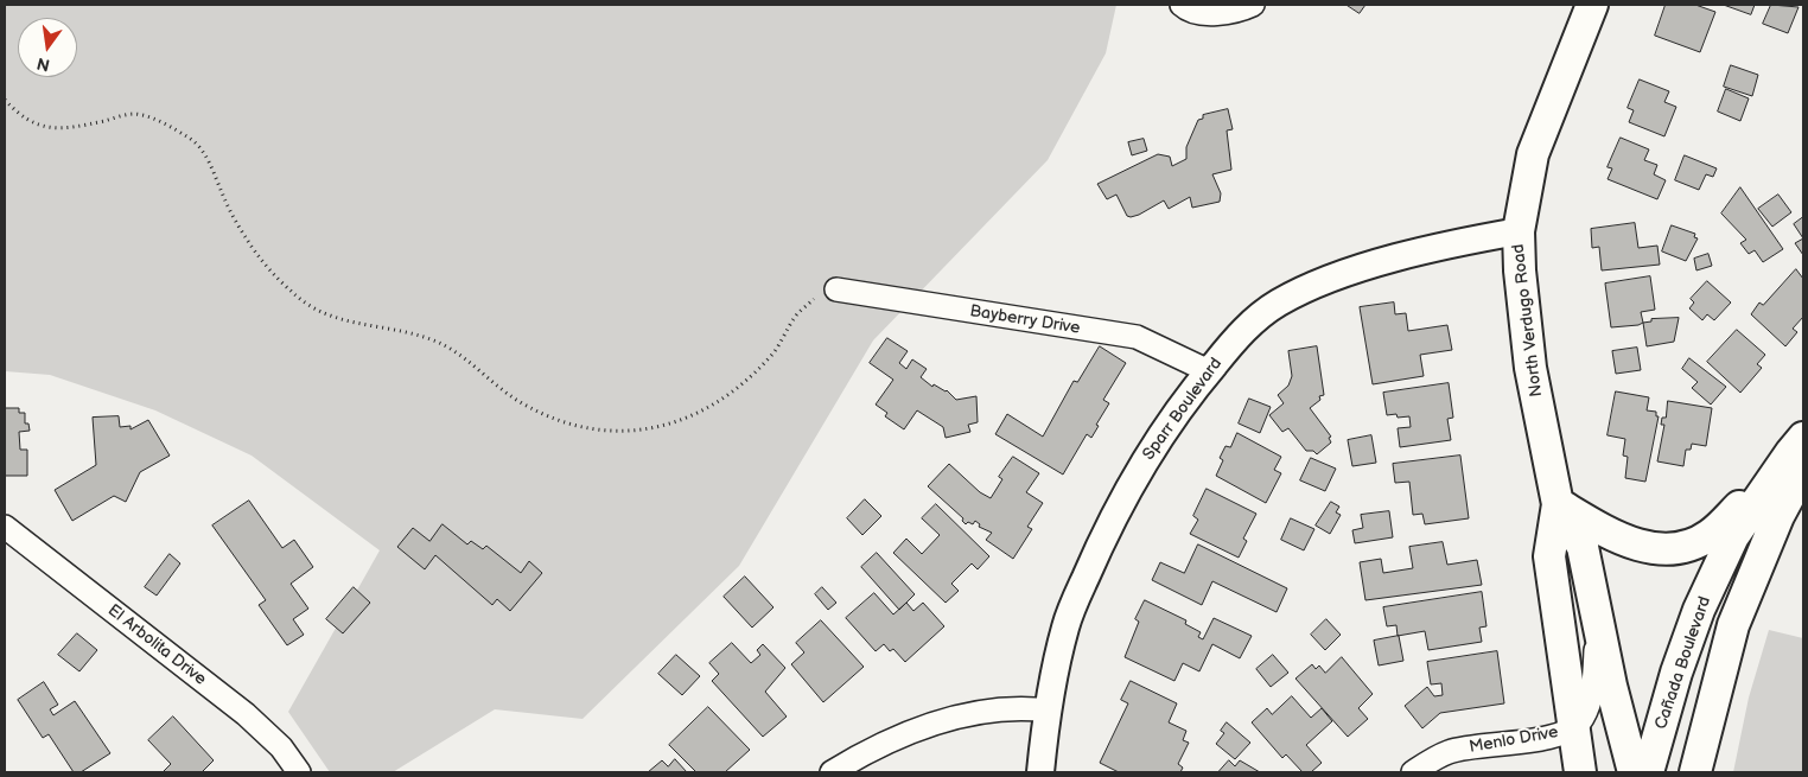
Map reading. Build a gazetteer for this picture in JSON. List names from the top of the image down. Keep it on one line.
{"streets":{"main road":["North Verdugo Road","Cañada Boulevard"],"street":["Bayberry Drive","Sparr Boulevard","El Arbolita Drive","Menlo Drive"]},"crossings":[["Bayberry Drive","Sparr Boulevard"],["North Verdugo Road","Sparr Boulevard"],["North Verdugo Road","Menlo Drive"]],"north":"bottom"}
